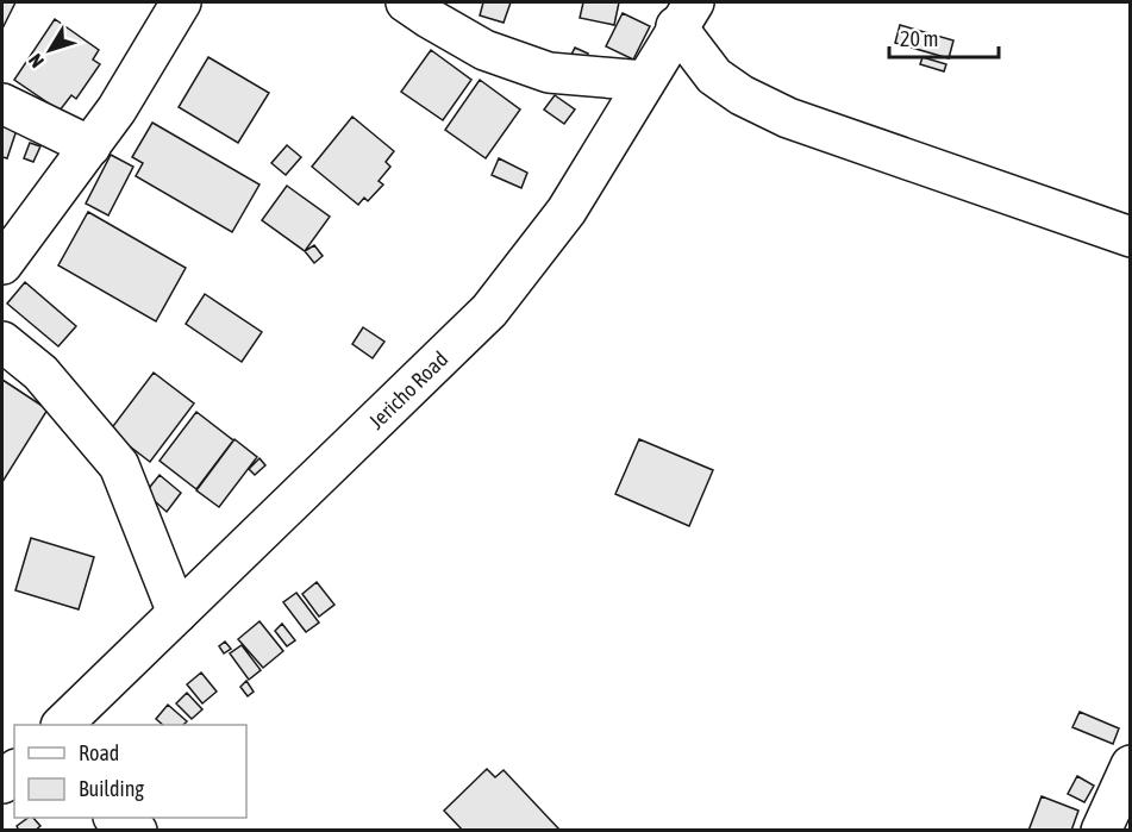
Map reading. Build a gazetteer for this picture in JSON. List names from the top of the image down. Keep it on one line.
{"streets":{"street":["Jericho Road"]},"legend":["Road","Building"],"scale_bar":"20 m","north":"bottom left"}
